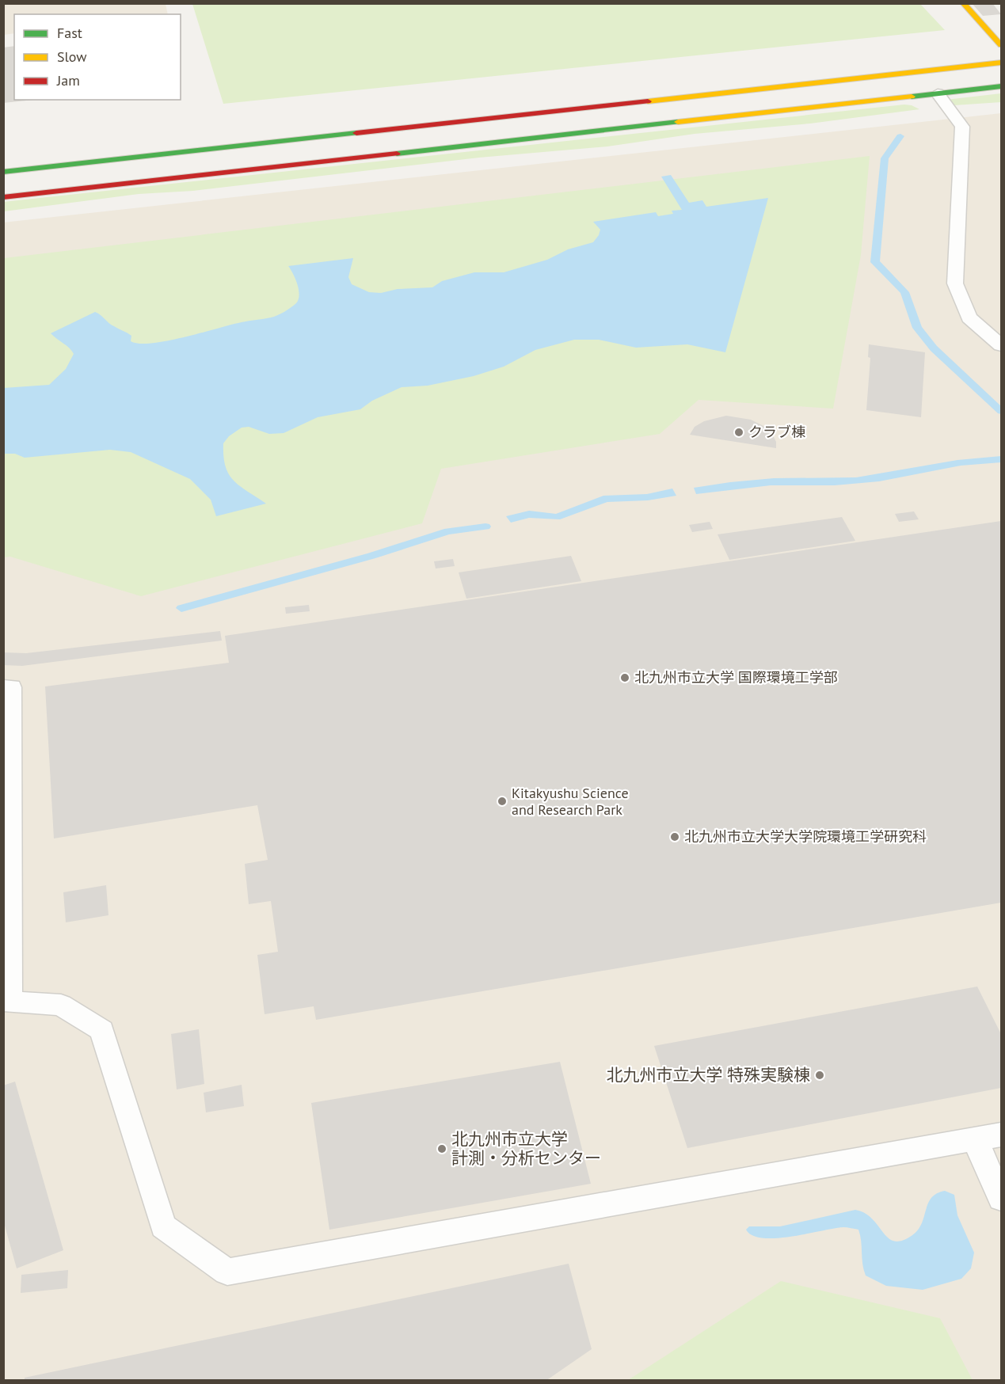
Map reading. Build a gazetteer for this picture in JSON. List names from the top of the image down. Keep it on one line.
{"places":["クラブ棟","北九州市立大学 国際環境工学部","Kitakyushu Science and Research Park","北九州市立大学大学院環境工学研究科","北九州市立大学 特殊実験棟","北九州市立大学 計測・分析センター"],"legend":["Fast","Slow","Jam"]}
